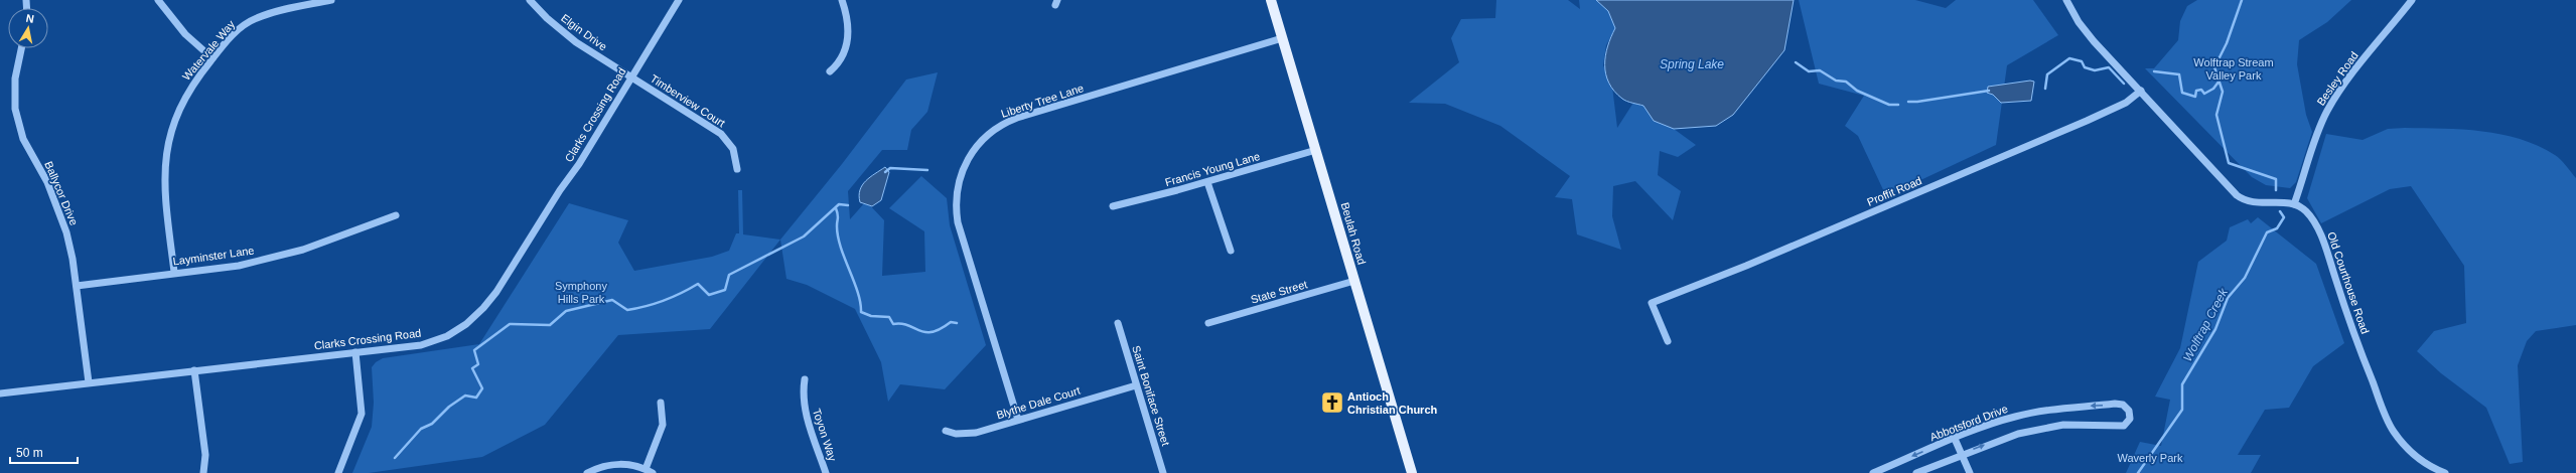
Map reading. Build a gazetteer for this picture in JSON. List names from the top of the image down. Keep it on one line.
{"streets":{"main road":["Beulah Road"],"street":["Elgin Drive","Watervale Way","Besley Road","Timberview Court","Liberty Tree Lane","Clarks Crossing Road","Francis Young Lane","Proffit Road","Ballycor Drive","Layminster Lane","Old Courthouse Road","State Street","Saint Boniface Street","Blythe Dale Court","Abbotsford Drive","Toyon Way"]},"crossings":[["Elgin Drive","Timberview Court"],["Elgin Drive","Clarks Crossing Road"],["Watervale Way","Layminster Lane"],["Besley Road","Old Courthouse Road"],["Timberview Court","Clarks Crossing Road"],["Liberty Tree Lane","Beulah Road"],["Liberty Tree Lane","Blythe Dale Court"],["Clarks Crossing Road","Ballycor Drive"],["Francis Young Lane","Beulah Road"],["Ballycor Drive","Layminster Lane"],["Beulah Road","State Street"],["Saint Boniface Street","Blythe Dale Court"]],"water":["Spring Lake","Wolftrap Creek"],"parks":["Wolftrap Stream Valley Park","Symphony Hills Park","Waverly Park"],"places":{"church":["Antioch Christian Church"]},"scale_bar":"50 m","north":"top"}
